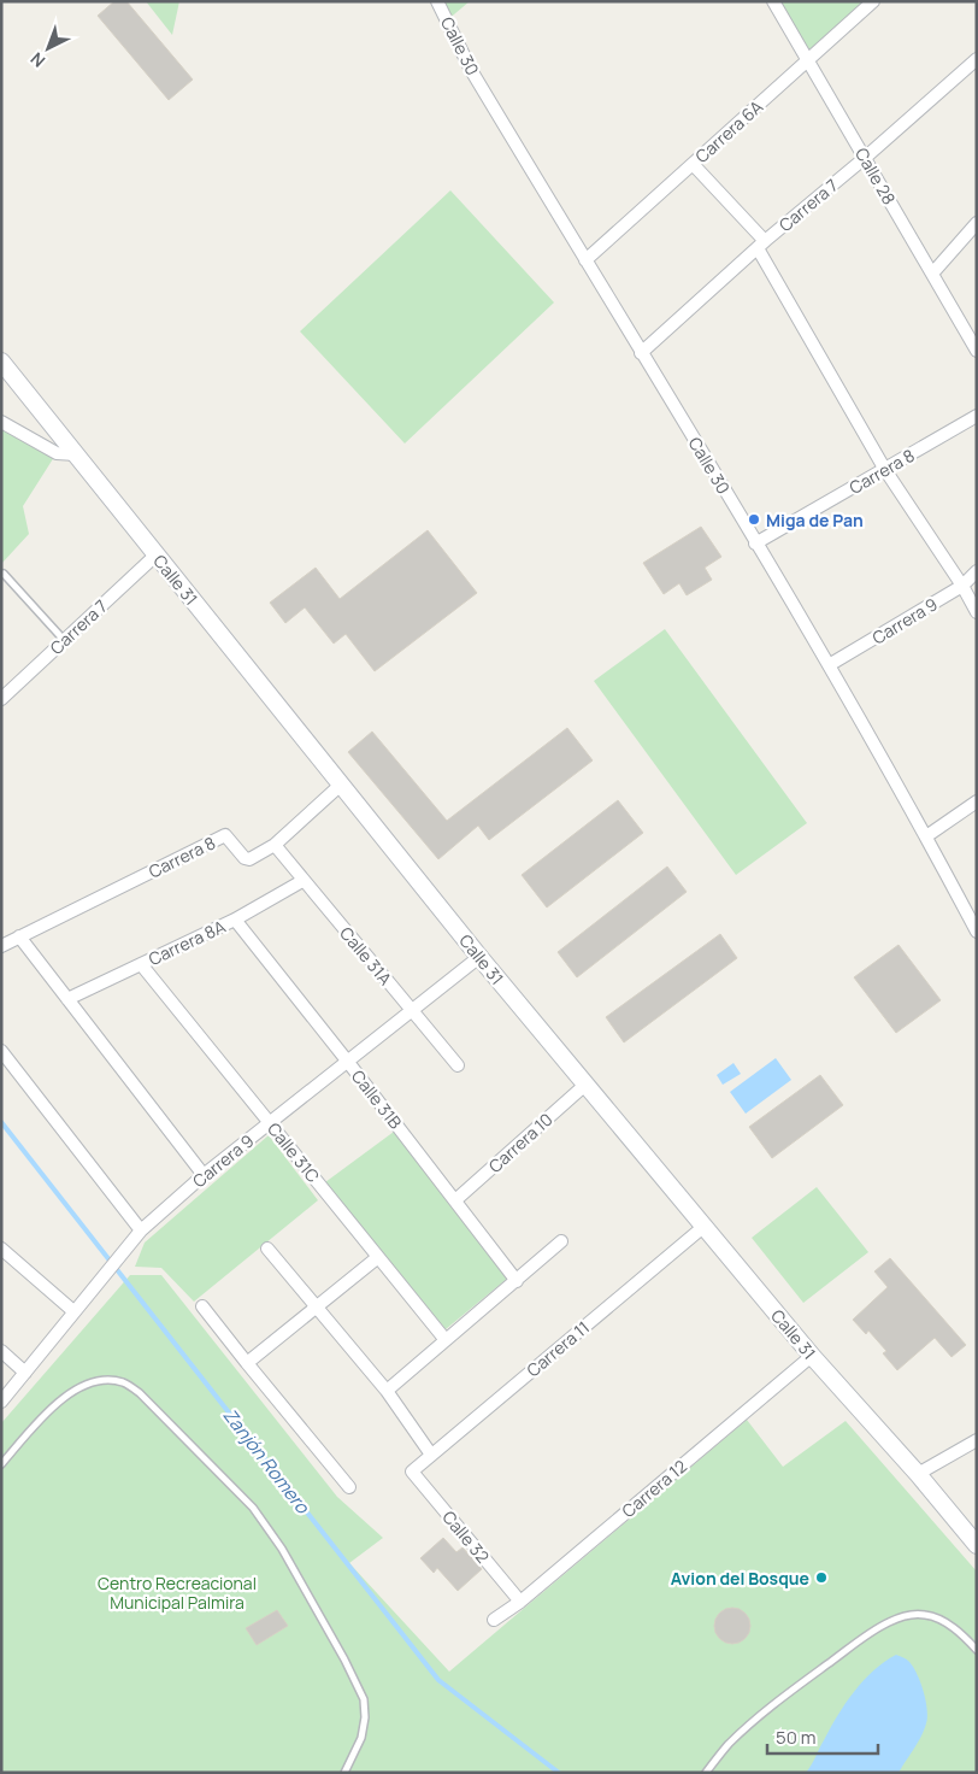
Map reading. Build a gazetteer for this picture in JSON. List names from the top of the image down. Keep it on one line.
{"streets":{"main road":["Calle 31"],"street":["Calle 30","Carrera 6A","Calle 28","Carrera 7","Carrera 8","Carrera 9","Carrera 8A","Calle 31A","Calle 31B","Carrera 10","Calle 31C","Carrera 11","Carrera 12","Calle 32"]},"crossings":[["Calle 30","Carrera 6A"],["Calle 30","Carrera 7"],["Calle 30","Carrera 8"],["Calle 30","Carrera 9"],["Carrera 6A","Calle 28"],["Calle 28","Carrera 7"],["Carrera 7","Calle 31"],["Carrera 8","Calle 31"],["Carrera 8","Calle 31A"],["Calle 31","Carrera 9"],["Calle 31","Carrera 10"],["Calle 31","Carrera 11"],["Calle 31","Carrera 12"],["Carrera 9","Calle 31A"],["Carrera 9","Calle 31B"],["Carrera 9","Calle 31C"],["Carrera 8A","Calle 31A"],["Carrera 8A","Calle 31B"],["Carrera 8A","Calle 31C"],["Calle 31B","Carrera 10"],["Carrera 11","Calle 32"],["Carrera 12","Calle 32"]],"water":["Zanjón Romero"],"parks":["Centro Recreacional Municipal Palmira"],"places":["Miga de Pan","Avion del Bosque"],"scale_bar":"50 m","north":"bottom left"}
